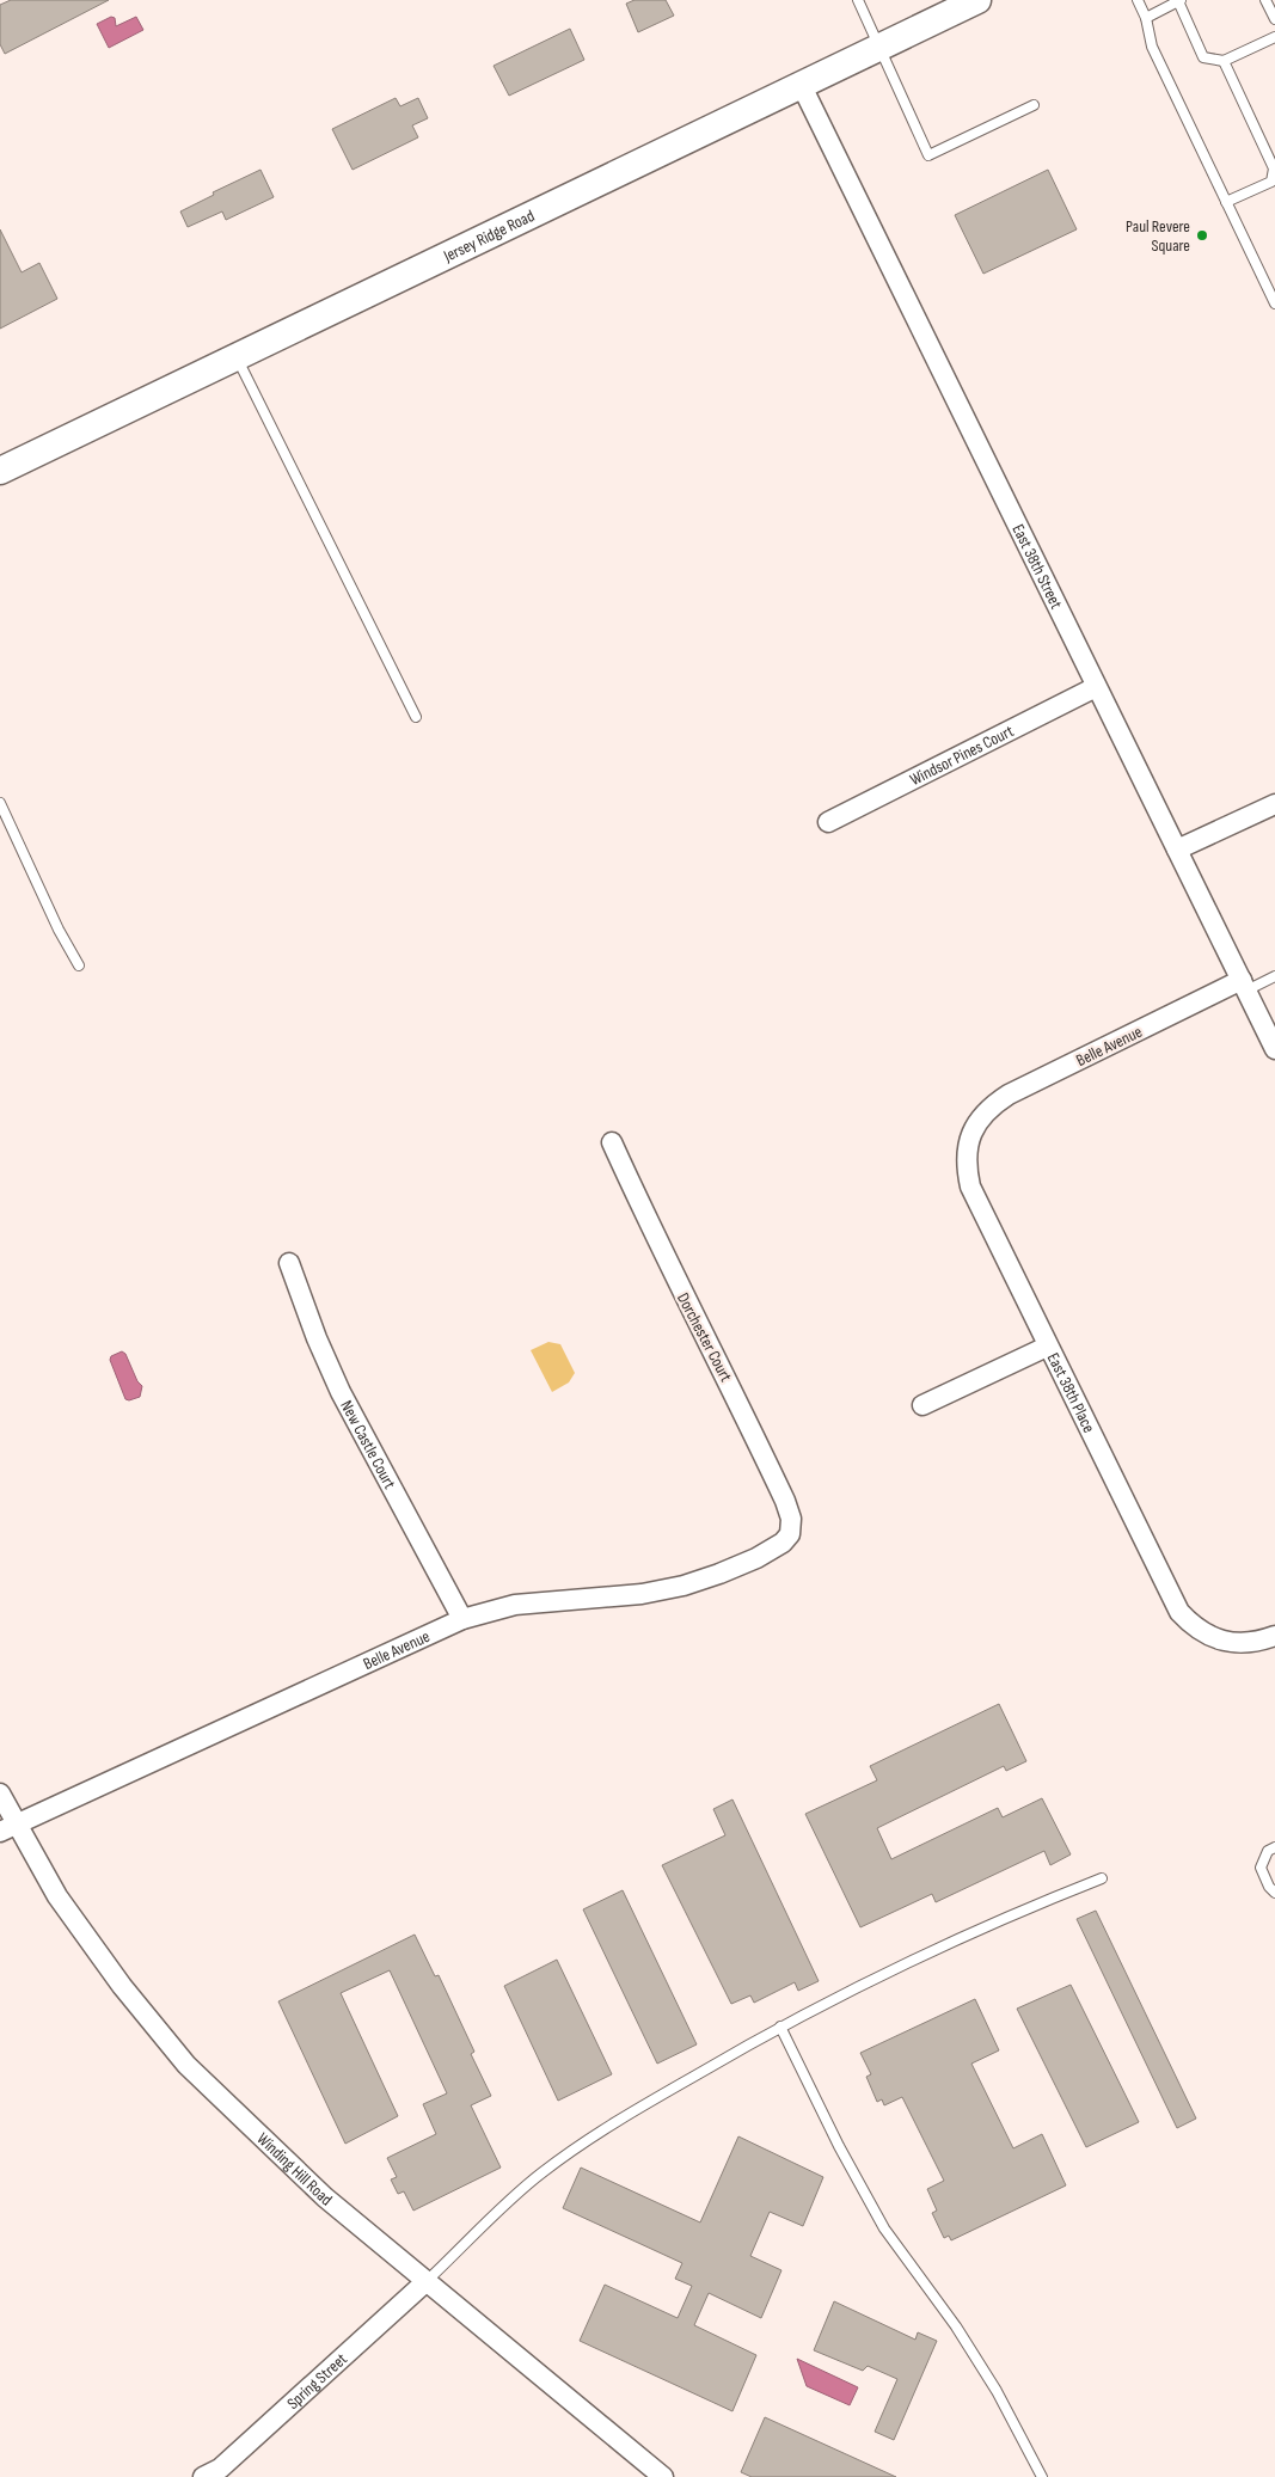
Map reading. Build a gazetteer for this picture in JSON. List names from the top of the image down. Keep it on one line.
{"streets":{"main road":["Jersey Ridge Road"],"street":["East 38th Street","Windsor Pines Court","Belle Avenue","Dorchester Court","East 38th Place","New Castle Court","Winding Hill Road","Spring Street"]},"crossings":[["Jersey Ridge Road","East 38th Street"],["East 38th Street","Windsor Pines Court"],["East 38th Street","Belle Avenue"],["Belle Avenue","Dorchester Court"],["Belle Avenue","East 38th Place"],["Belle Avenue","New Castle Court"],["Belle Avenue","Winding Hill Road"],["Winding Hill Road","Spring Street"]],"places":["Paul Revere Square"]}
